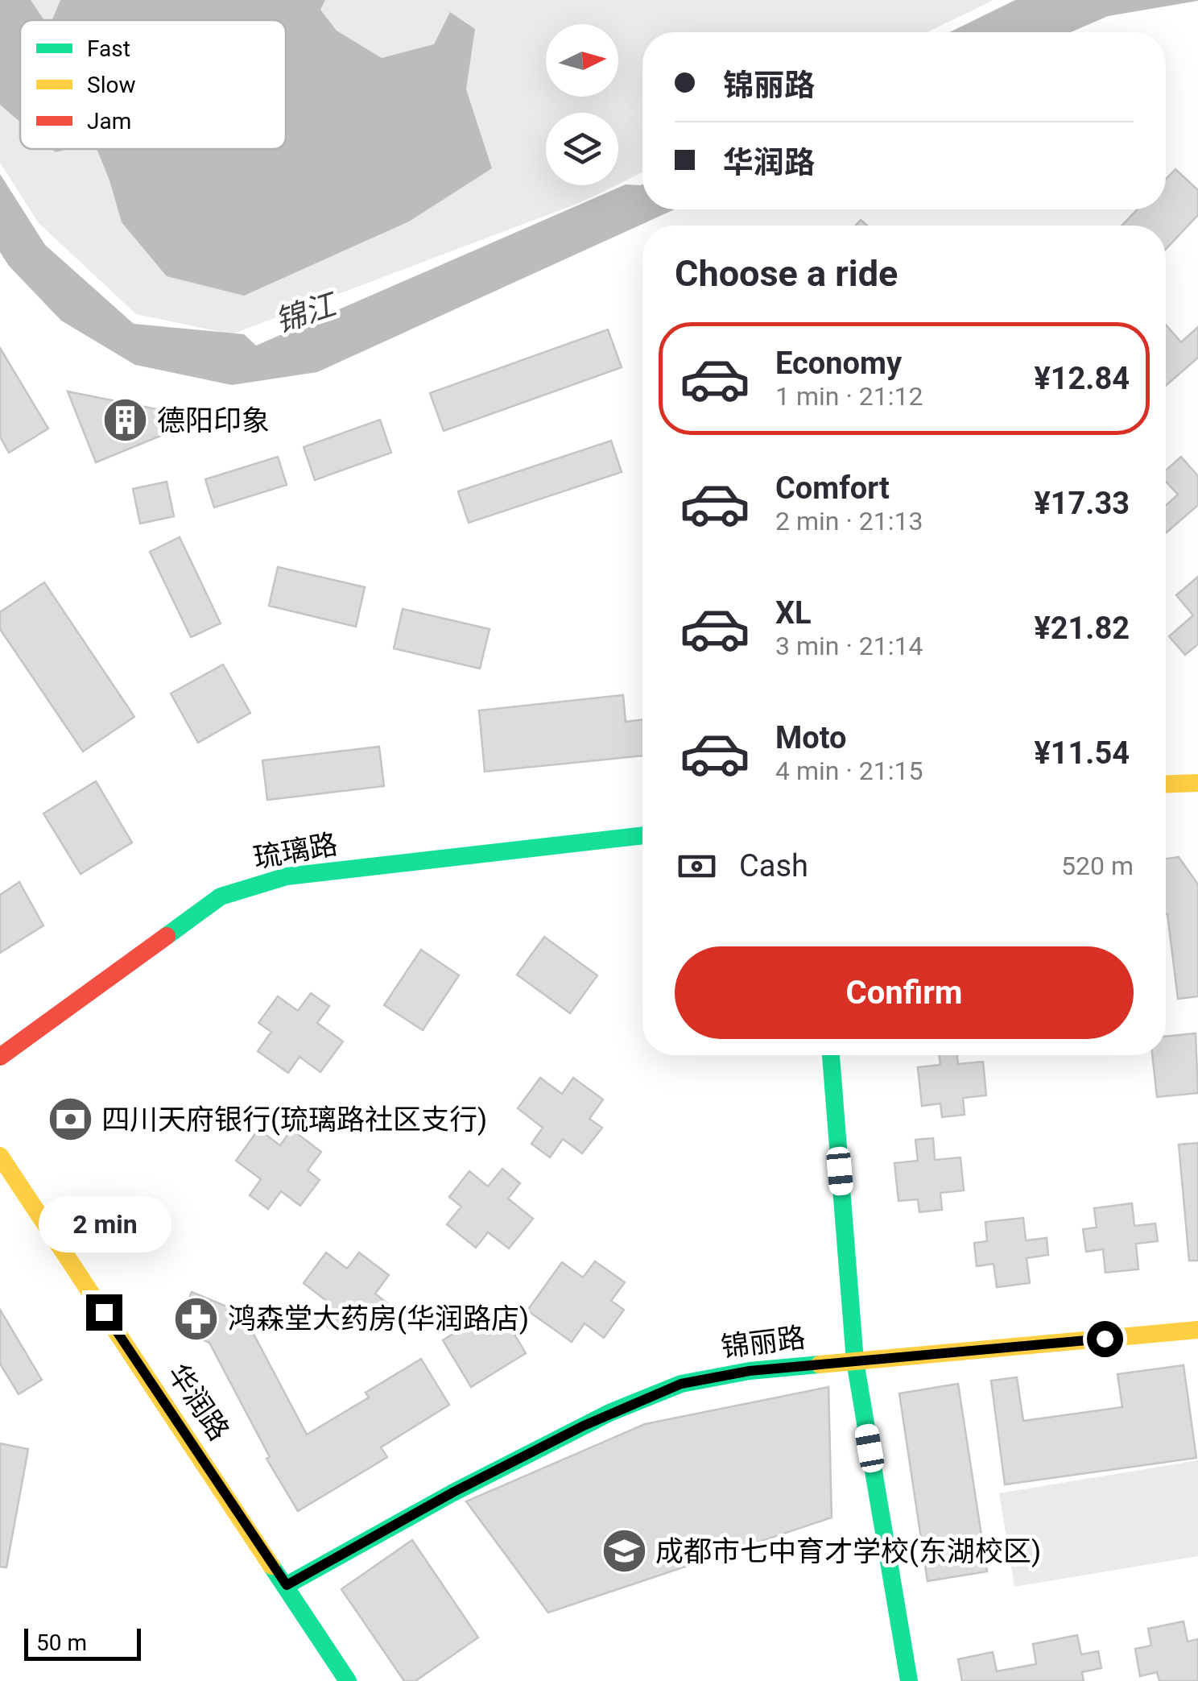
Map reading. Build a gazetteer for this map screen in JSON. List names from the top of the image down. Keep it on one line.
{"streets":{"street":["琉璃路","锦丽路","华润路"]},"crossings":[["锦丽路","华润路"]],"water":["锦江"],"places":{"building":["德阳印象"],"bank":["四川天府银行(琉璃路社区支行)"],"pharmacy":["鸿森堂大药房(华润路店)"],"school or university":["成都市七中育才学校(东湖校区)"]},"legend":["Fast","Slow","Jam"],"scale_bar":"50 m","north":"right","page":{"banner":["锦丽路","华润路"],"heading":"Choose a ride","list":[{"name":"Economy","note":"1 min · 21:12","value":"¥12.84"},{"name":"Comfort","note":"2 min · 21:13","value":"¥17.33"},{"name":"XL","note":"3 min · 21:14","value":"¥21.82"},{"name":"Moto","note":"4 min · 21:15","value":"¥11.54"}],"pay":["Cash","520 m"],"buttons":"Confirm","bubble":"2 min","scale":"50 m"}}
